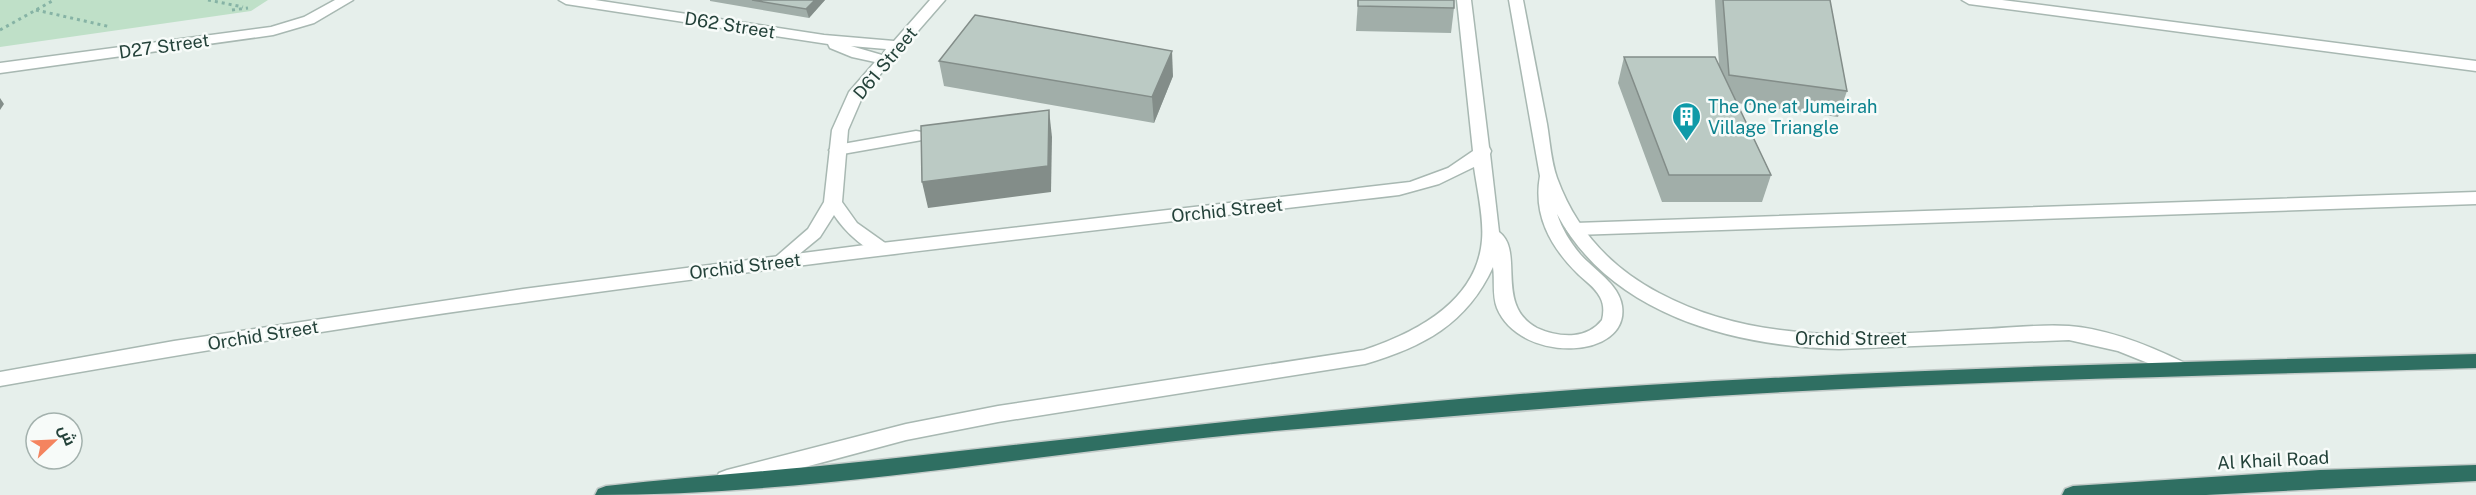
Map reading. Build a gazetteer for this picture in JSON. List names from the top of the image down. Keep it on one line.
{"streets":{"highway":["Al Khail Road"],"street":["D62 Street","D27 Street","D61 Street","Orchid Street"]},"crossings":[["D62 Street","D61 Street"],["D61 Street","Orchid Street"]],"places":{"building":["The One at Jumeirah Village Triangle"]},"north":"top right"}
